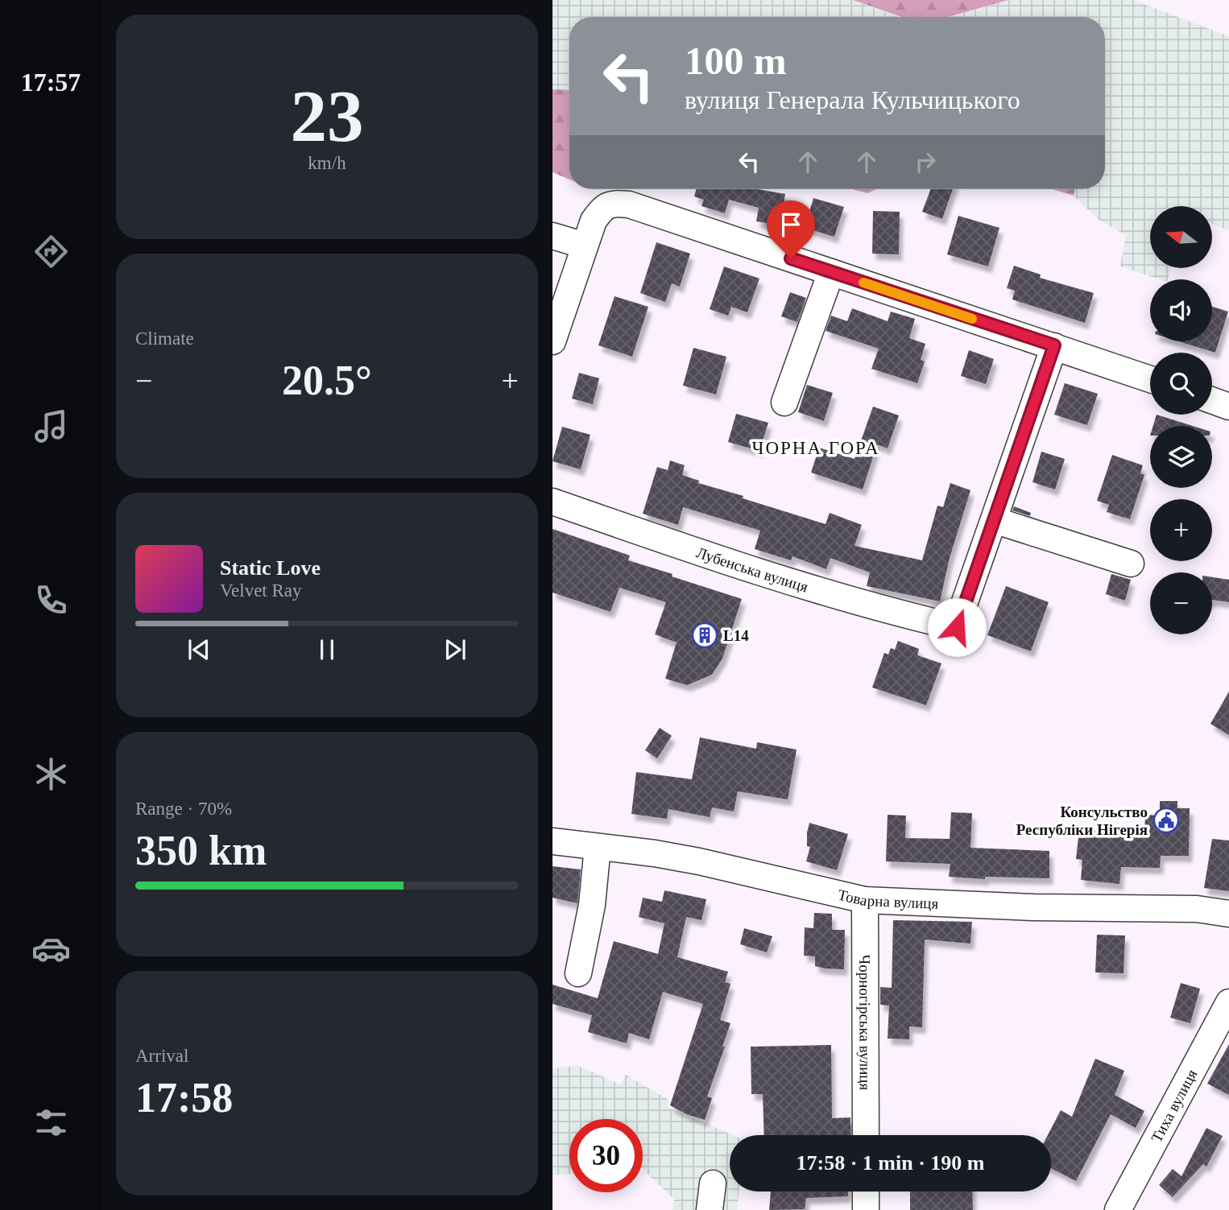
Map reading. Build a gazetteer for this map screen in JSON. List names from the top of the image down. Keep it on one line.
{"streets":{"street":["Лубенська вулиця","Товарна вулиця","Чорногірська вулиця","Тиха вулиця"]},"crossings":[["Товарна вулиця","Чорногірська вулиця"]],"districts":["ЧОРНА ГОРА"],"places":{"building":["L14"],"public building":["Консульство Республіки Нігерія"]},"north":"left","page":{"tabs":"17:57","tile":[["23","km/h"],"Climate",["Range · 70%","350 km"],["Arrival","17:58"]],"turn":["100 m","вулиця Генерала Кульчицького"],"map_buttons":["+","−"],"heat":["−","20.5°","+"],"song":["Static Love","Velvet Ray"],"limit":"30","trip":"17:58 · 1 min · 190 m"}}
